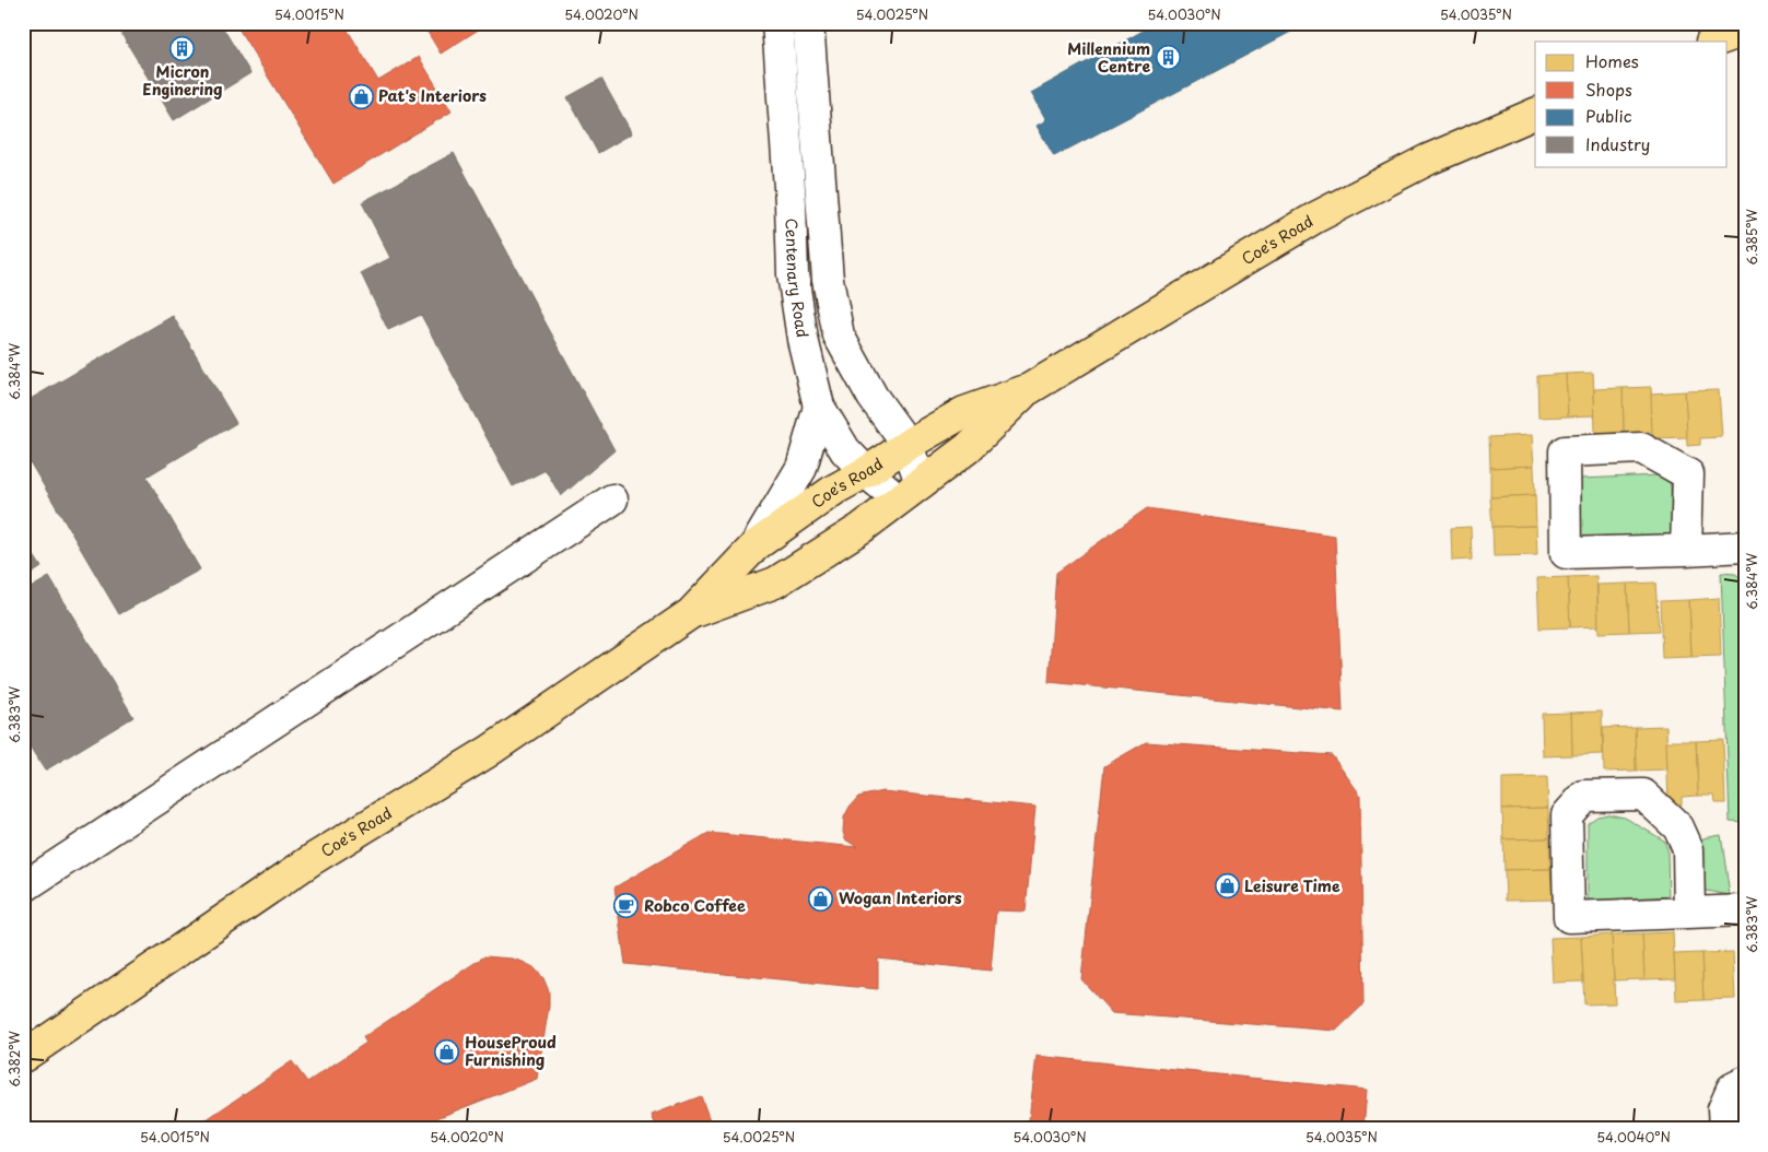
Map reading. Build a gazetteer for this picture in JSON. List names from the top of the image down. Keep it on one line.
{"streets":{"main road":["Coe's Road"],"street":["Centenary Road"]},"crossings":[["Coe's Road","Centenary Road"]],"places":{"building":["Micron Enginering","Millennium Centre"],"shop":["Pat's Interiors","Leisure Time","Wogan Interiors","HouseProud Furnishing"],"cafe":["Robco Coffee"]},"legend":["Homes","Shops","Public","Industry"],"coordinates":["54.0015°N","54.0020°N","54.0025°N","54.0030°N","54.0035°N","6.385°W","6.384°W","6.383°W","6.382°W","54.0040°N"]}
